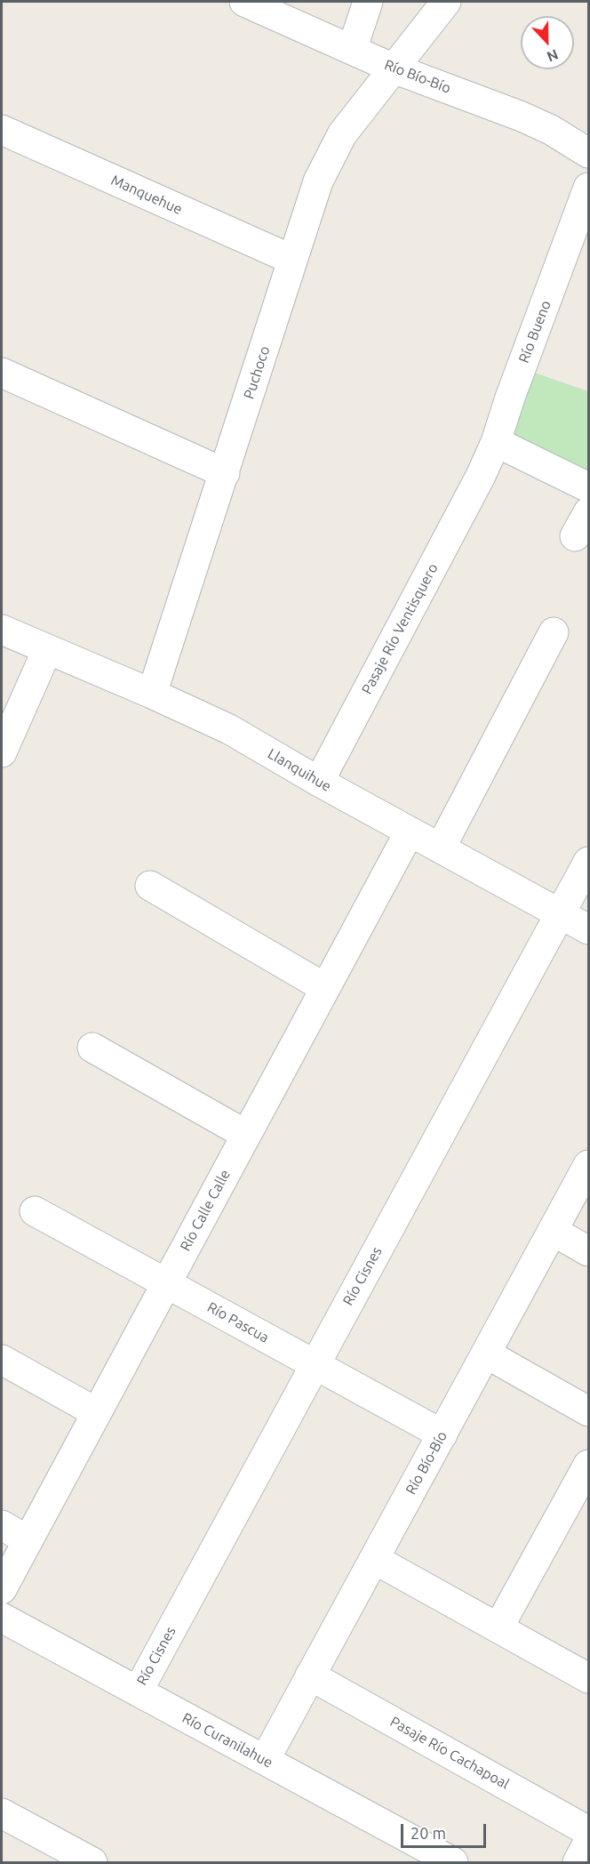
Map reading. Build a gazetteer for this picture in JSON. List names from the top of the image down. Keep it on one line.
{"streets":{"street":["Río Bío-Bío","Manquehue","Río Bueno","Puchoco","Pasaje Río Ventisquero","Llanquihue","Río Calle Calle","Río Cisnes","Río Pascua","Río Curanilahue","Pasaje Río Cachapoal"]},"crossings":[["Río Bío-Bío","Puchoco"],["Río Bío-Bío","Río Pascua"],["Río Bío-Bío","Río Curanilahue"],["Río Bío-Bío","Pasaje Río Cachapoal"],["Manquehue","Puchoco"],["Río Bueno","Pasaje Río Ventisquero"],["Puchoco","Llanquihue"],["Pasaje Río Ventisquero","Llanquihue"],["Llanquihue","Río Calle Calle"],["Llanquihue","Río Cisnes"],["Río Calle Calle","Río Pascua"],["Río Cisnes","Río Pascua"],["Río Cisnes","Río Curanilahue"]],"scale_bar":"20 m","north":"bottom"}
